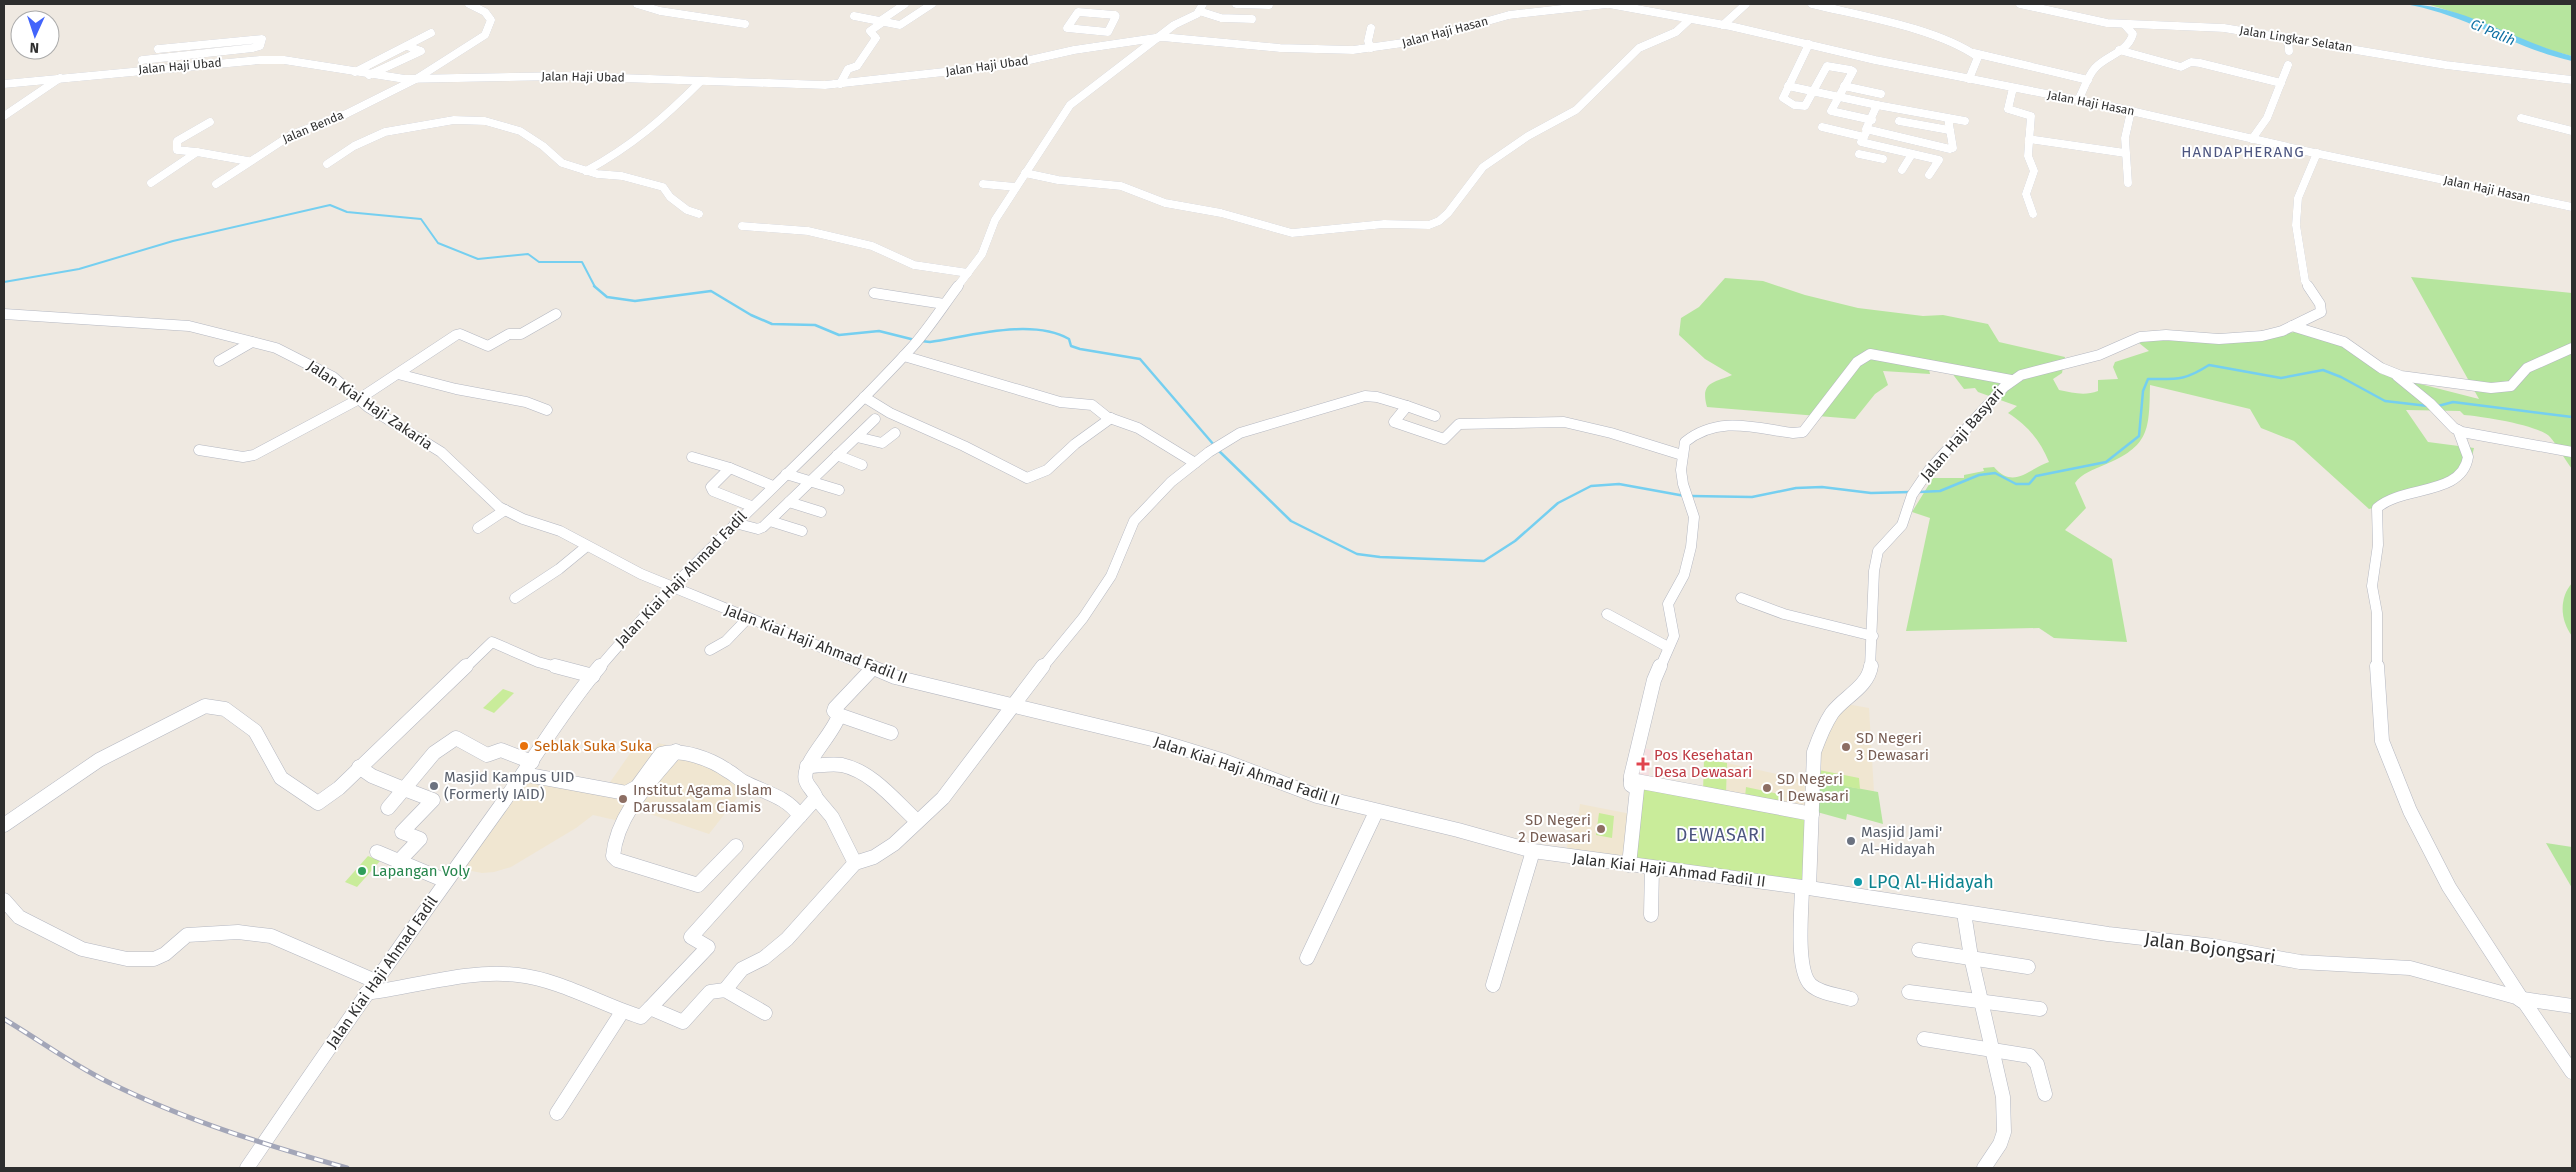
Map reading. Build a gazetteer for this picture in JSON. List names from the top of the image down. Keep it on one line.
{"streets":{"street":["Jalan Haji Hasan","Jalan Lingkar Selatan","Jalan Haji Ubad","Jalan Benda","Jalan Kiai Haji Zakaria","Jalan Haji Basyari","Jalan Kiai Haji Ahmad Fadil","Jalan Kiai Haji Ahmad Fadil II","Jalan Bojongsari"]},"crossings":[["Jalan Haji Hasan","Jalan Haji Ubad"],["Jalan Haji Hasan","Jalan Haji Basyari"],["Jalan Haji Hasan","Jalan Kiai Haji Ahmad Fadil"],["Jalan Haji Ubad","Jalan Benda"],["Jalan Haji Ubad","Jalan Kiai Haji Ahmad Fadil"],["Jalan Kiai Haji Zakaria","Jalan Kiai Haji Ahmad Fadil"],["Jalan Kiai Haji Zakaria","Jalan Kiai Haji Ahmad Fadil II"],["Jalan Haji Basyari","Jalan Kiai Haji Ahmad Fadil II"],["Jalan Haji Basyari","Jalan Bojongsari"],["Jalan Kiai Haji Ahmad Fadil","Jalan Kiai Haji Ahmad Fadil II"],["Jalan Kiai Haji Ahmad Fadil II","Jalan Bojongsari"]],"districts":["HANDAPHERANG","DEWASARI"],"water":["Ci Palih"],"places":{"other":["Seblak Suka Suka","SD Negeri 3 Dewasari","Masjid Kampus UID (Formerly IAID)","SD Negeri 1 Dewasari","Institut Agama Islam Darussalam Ciamis","SD Negeri 2 Dewasari","Masjid Jami' Al-Hidayah","Lapangan Voly","LPQ Al-Hidayah"],"health":["Pos Kesehatan Desa Dewasari"]},"north":"bottom"}
